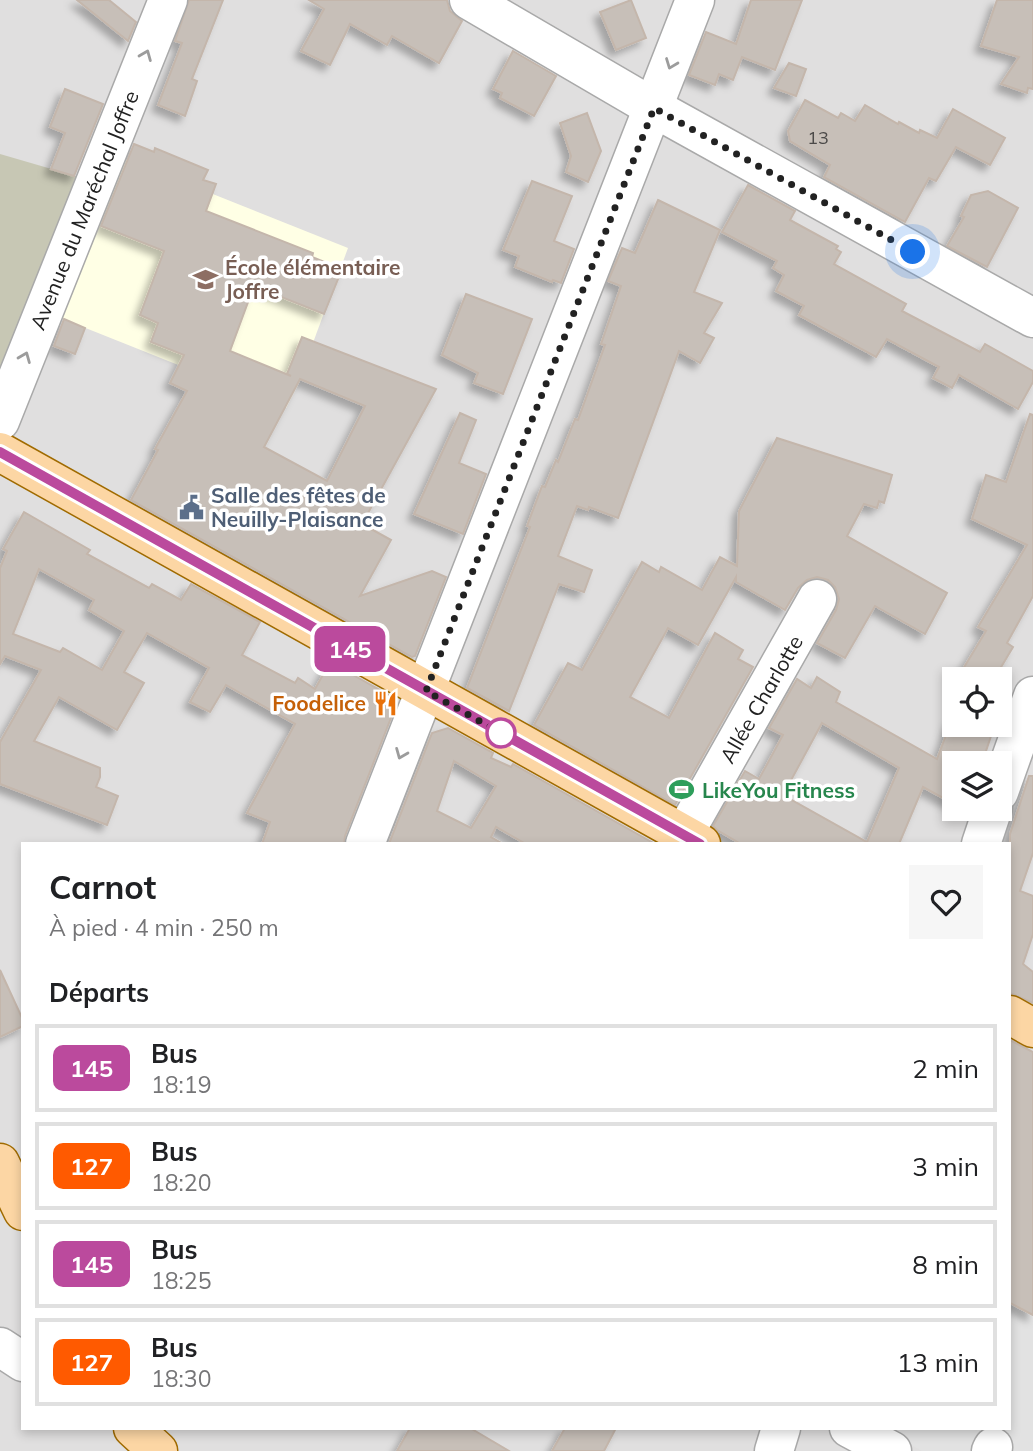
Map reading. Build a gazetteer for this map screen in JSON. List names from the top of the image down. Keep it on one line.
{"streets":{"street":["Avenue du Maréchal Joffre","Allée Charlotte"]},"one_way":["Avenue du Maréchal Joffre"],"places":{"school or university":["École élémentaire Joffre"],"public building":["Salle des fêtes de Neuilly-Plaisance"],"restaurant":["Foodelice"],"sports":["LikeYou Fitness"]},"lines":["bus line 145"],"house_numbers":["13"],"page":{"on_map":"145","heading":[["Carnot","À pied · 4 min · 250 m"],"Départs"],"list":[{"mark":"145","name":"Bus","note":"18:19","value":"2 min"},{"mark":"127","name":"Bus","note":"18:20","value":"3 min"},{"mark":"145","name":"Bus","note":"18:25","value":"8 min"},{"mark":"127","name":"Bus","note":"18:30","value":"13 min"}]}}
